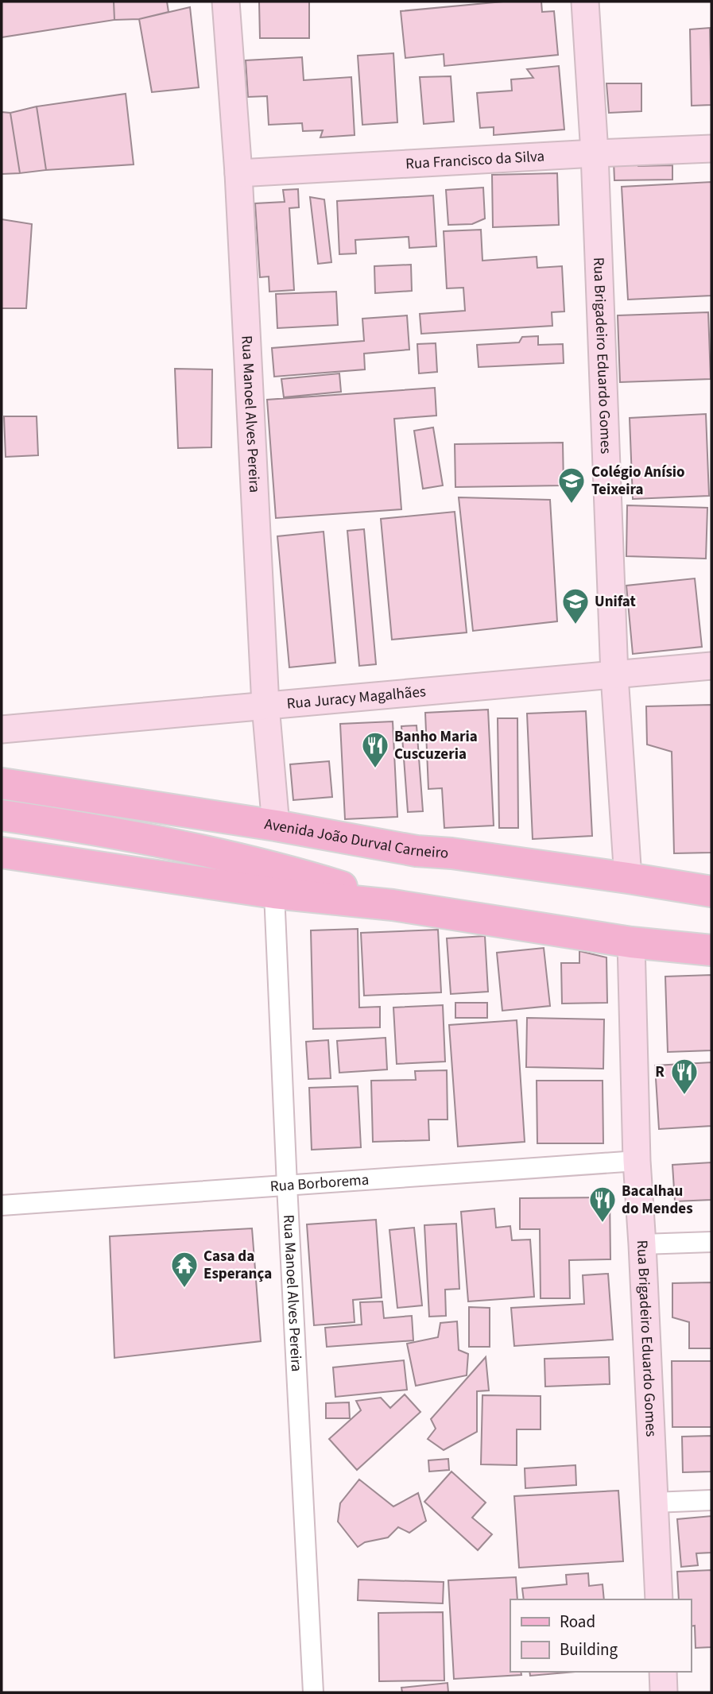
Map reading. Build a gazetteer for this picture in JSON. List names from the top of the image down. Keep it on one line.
{"streets":{"main road":["Avenida João Durval Carneiro"],"street":["Rua Francisco da Silva","Rua Brigadeiro Eduardo Gomes","Rua Manoel Alves Pereira","Rua Juracy Magalhães","Rua Borborema"]},"crossings":[["Rua Francisco da Silva","Rua Brigadeiro Eduardo Gomes"],["Rua Francisco da Silva","Rua Manoel Alves Pereira"],["Rua Brigadeiro Eduardo Gomes","Rua Juracy Magalhães"],["Rua Brigadeiro Eduardo Gomes","Avenida João Durval Carneiro"],["Rua Brigadeiro Eduardo Gomes","Rua Borborema"],["Rua Manoel Alves Pereira","Rua Juracy Magalhães"],["Rua Manoel Alves Pereira","Avenida João Durval Carneiro"],["Rua Manoel Alves Pereira","Rua Borborema"]],"places":{"school or university":["Colégio Anísio Teixeira","Unifat"],"restaurant":["Banho Maria Cuscuzeria","R","Bacalhau do Mendes"],"temple":["Casa da Esperança"]},"legend":["Road","Building"]}
